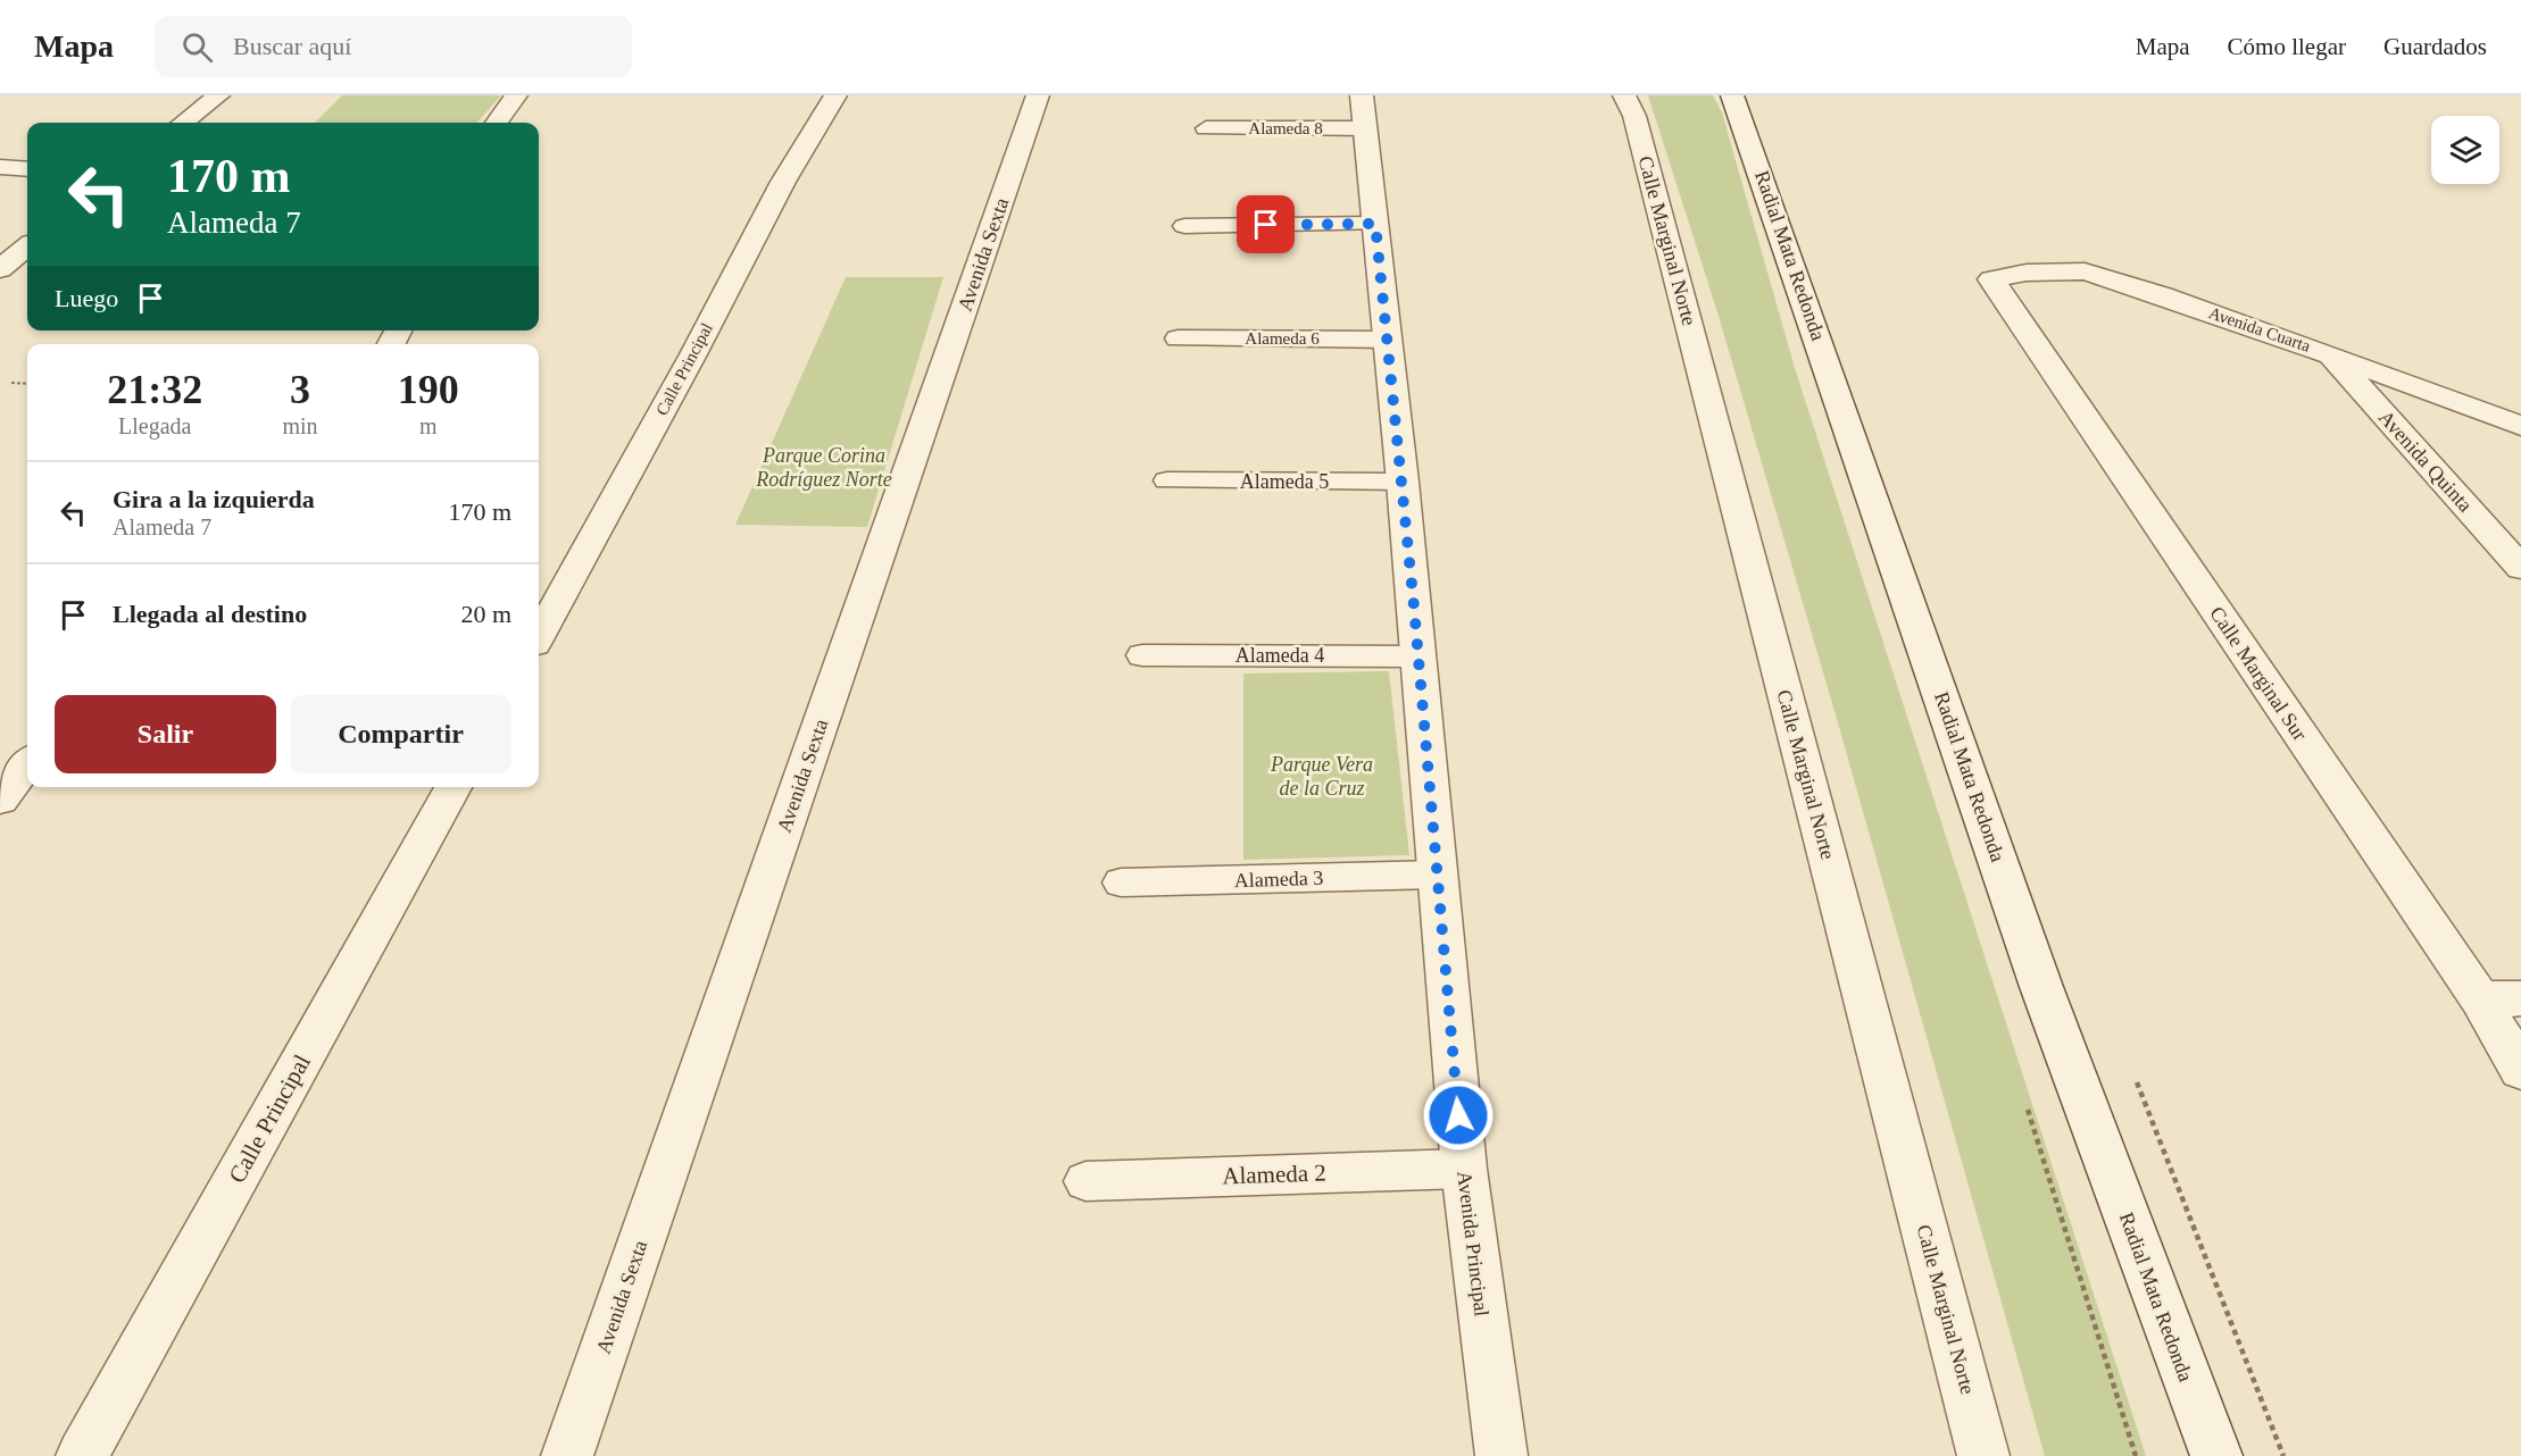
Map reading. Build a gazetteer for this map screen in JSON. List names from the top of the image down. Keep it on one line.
{"streets":{"street":["Calle Marginal Norte","Avenida Sexta","Radial Mata Redonda","Avenida Cuarta","Calle Principal","Avenida Quinta","Calle Marginal Sur","Avenida Principal"],"lane":["Alameda 8","Alameda 6","Alameda 5","Alameda 4","Alameda 3","Alameda 2"]},"crossings":[["Alameda 8","Avenida Principal"],["Avenida Cuarta","Avenida Quinta"],["Avenida Cuarta","Calle Marginal Sur"],["Alameda 6","Avenida Principal"],["Alameda 5","Avenida Principal"],["Alameda 4","Avenida Principal"],["Alameda 3","Avenida Principal"],["Alameda 2","Avenida Principal"]],"parks":["Parque Corina Rodríguez Norte","Parque Vera de la Cruz"],"page":{"header":"Mapa","search":"Buscar aquí","nav":["Mapa","Cómo llegar","Guardados"],"turn":["170 m","Alameda 7"],"then":"Luego","eta":["21:32","Llegada","3","min","190","m"],"list":[{"name":"Gira a la izquierda","note":"Alameda 7","value":"170 m"},{"name":"Llegada al destino","value":"20 m"}],"buttons":["Salir","Compartir"]}}
